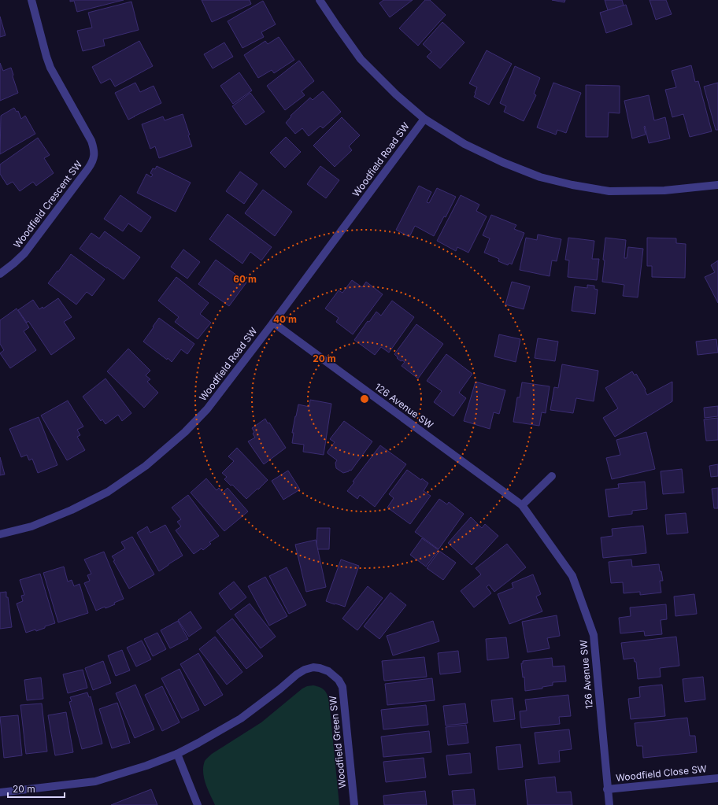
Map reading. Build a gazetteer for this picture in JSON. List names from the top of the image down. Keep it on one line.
{"streets":{"street":["Woodfield Road SW","Woodfield Crescent SW","126 Avenue SW","Woodfield Green SW","Woodfield Close SW"]},"crossings":[["Woodfield Road SW","126 Avenue SW"],["126 Avenue SW","Woodfield Close SW"]],"scale_bar":"20 m","rings":["60 m","40 m","20 m"]}
